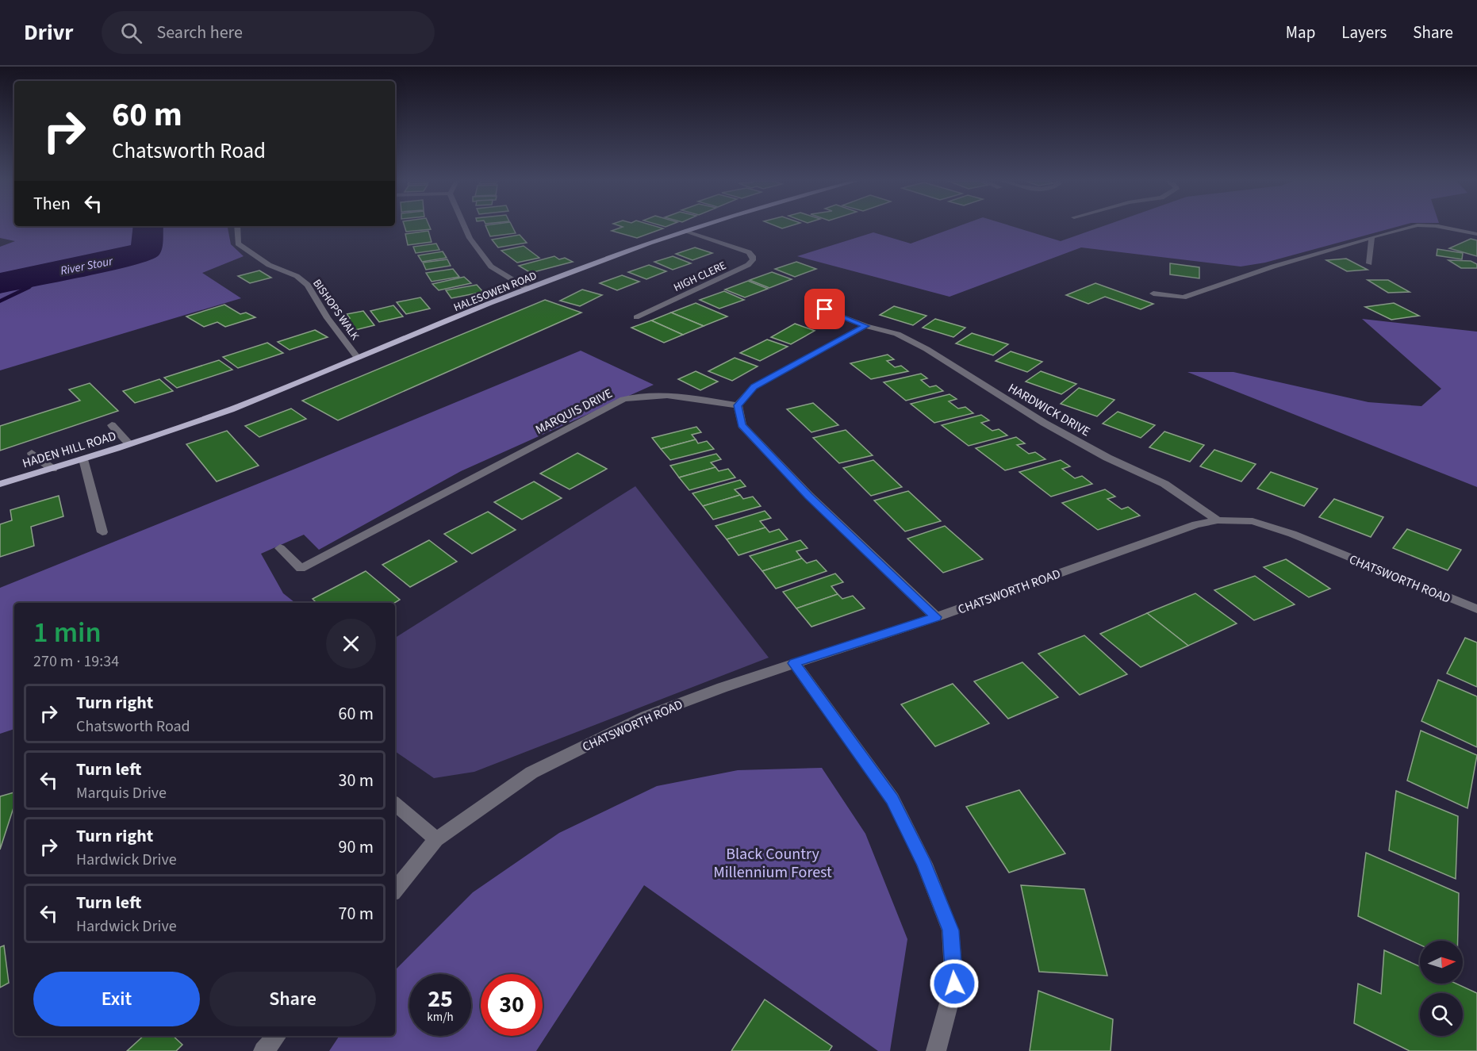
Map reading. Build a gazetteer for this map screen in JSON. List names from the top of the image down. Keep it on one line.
{"streets":{"main road":["HALESOWEN ROAD","HADEN HILL ROAD"],"street":["HIGH CLERE","BISHOPS WALK","HARDWICK DRIVE","MARQUIS DRIVE","CHATSWORTH ROAD"]},"crossings":[["HIGH CLERE","HALESOWEN ROAD"],["HALESOWEN ROAD","BISHOPS WALK"],["HALESOWEN ROAD","HADEN HILL ROAD"],["HARDWICK DRIVE","CHATSWORTH ROAD"]],"water":["River Stour"],"parks":["Black Country Millennium Forest"],"north":"right","page":{"header":"Drivr","search":"Search here","nav":["Map","Layers","Share"],"turn":["60 m","Chatsworth Road"],"then":"Then","heading":["1 min","270 m · 19:34"],"list":[{"name":"Turn right","note":"Chatsworth Road","value":"60 m"},{"name":"Turn left","note":"Marquis Drive","value":"30 m"},{"name":"Turn right","note":"Hardwick Drive","value":"90 m"},{"name":"Turn left","note":"Hardwick Drive","value":"70 m"}],"buttons":["Exit","Share"],"speed":"25 km/h","limit":"30"}}
